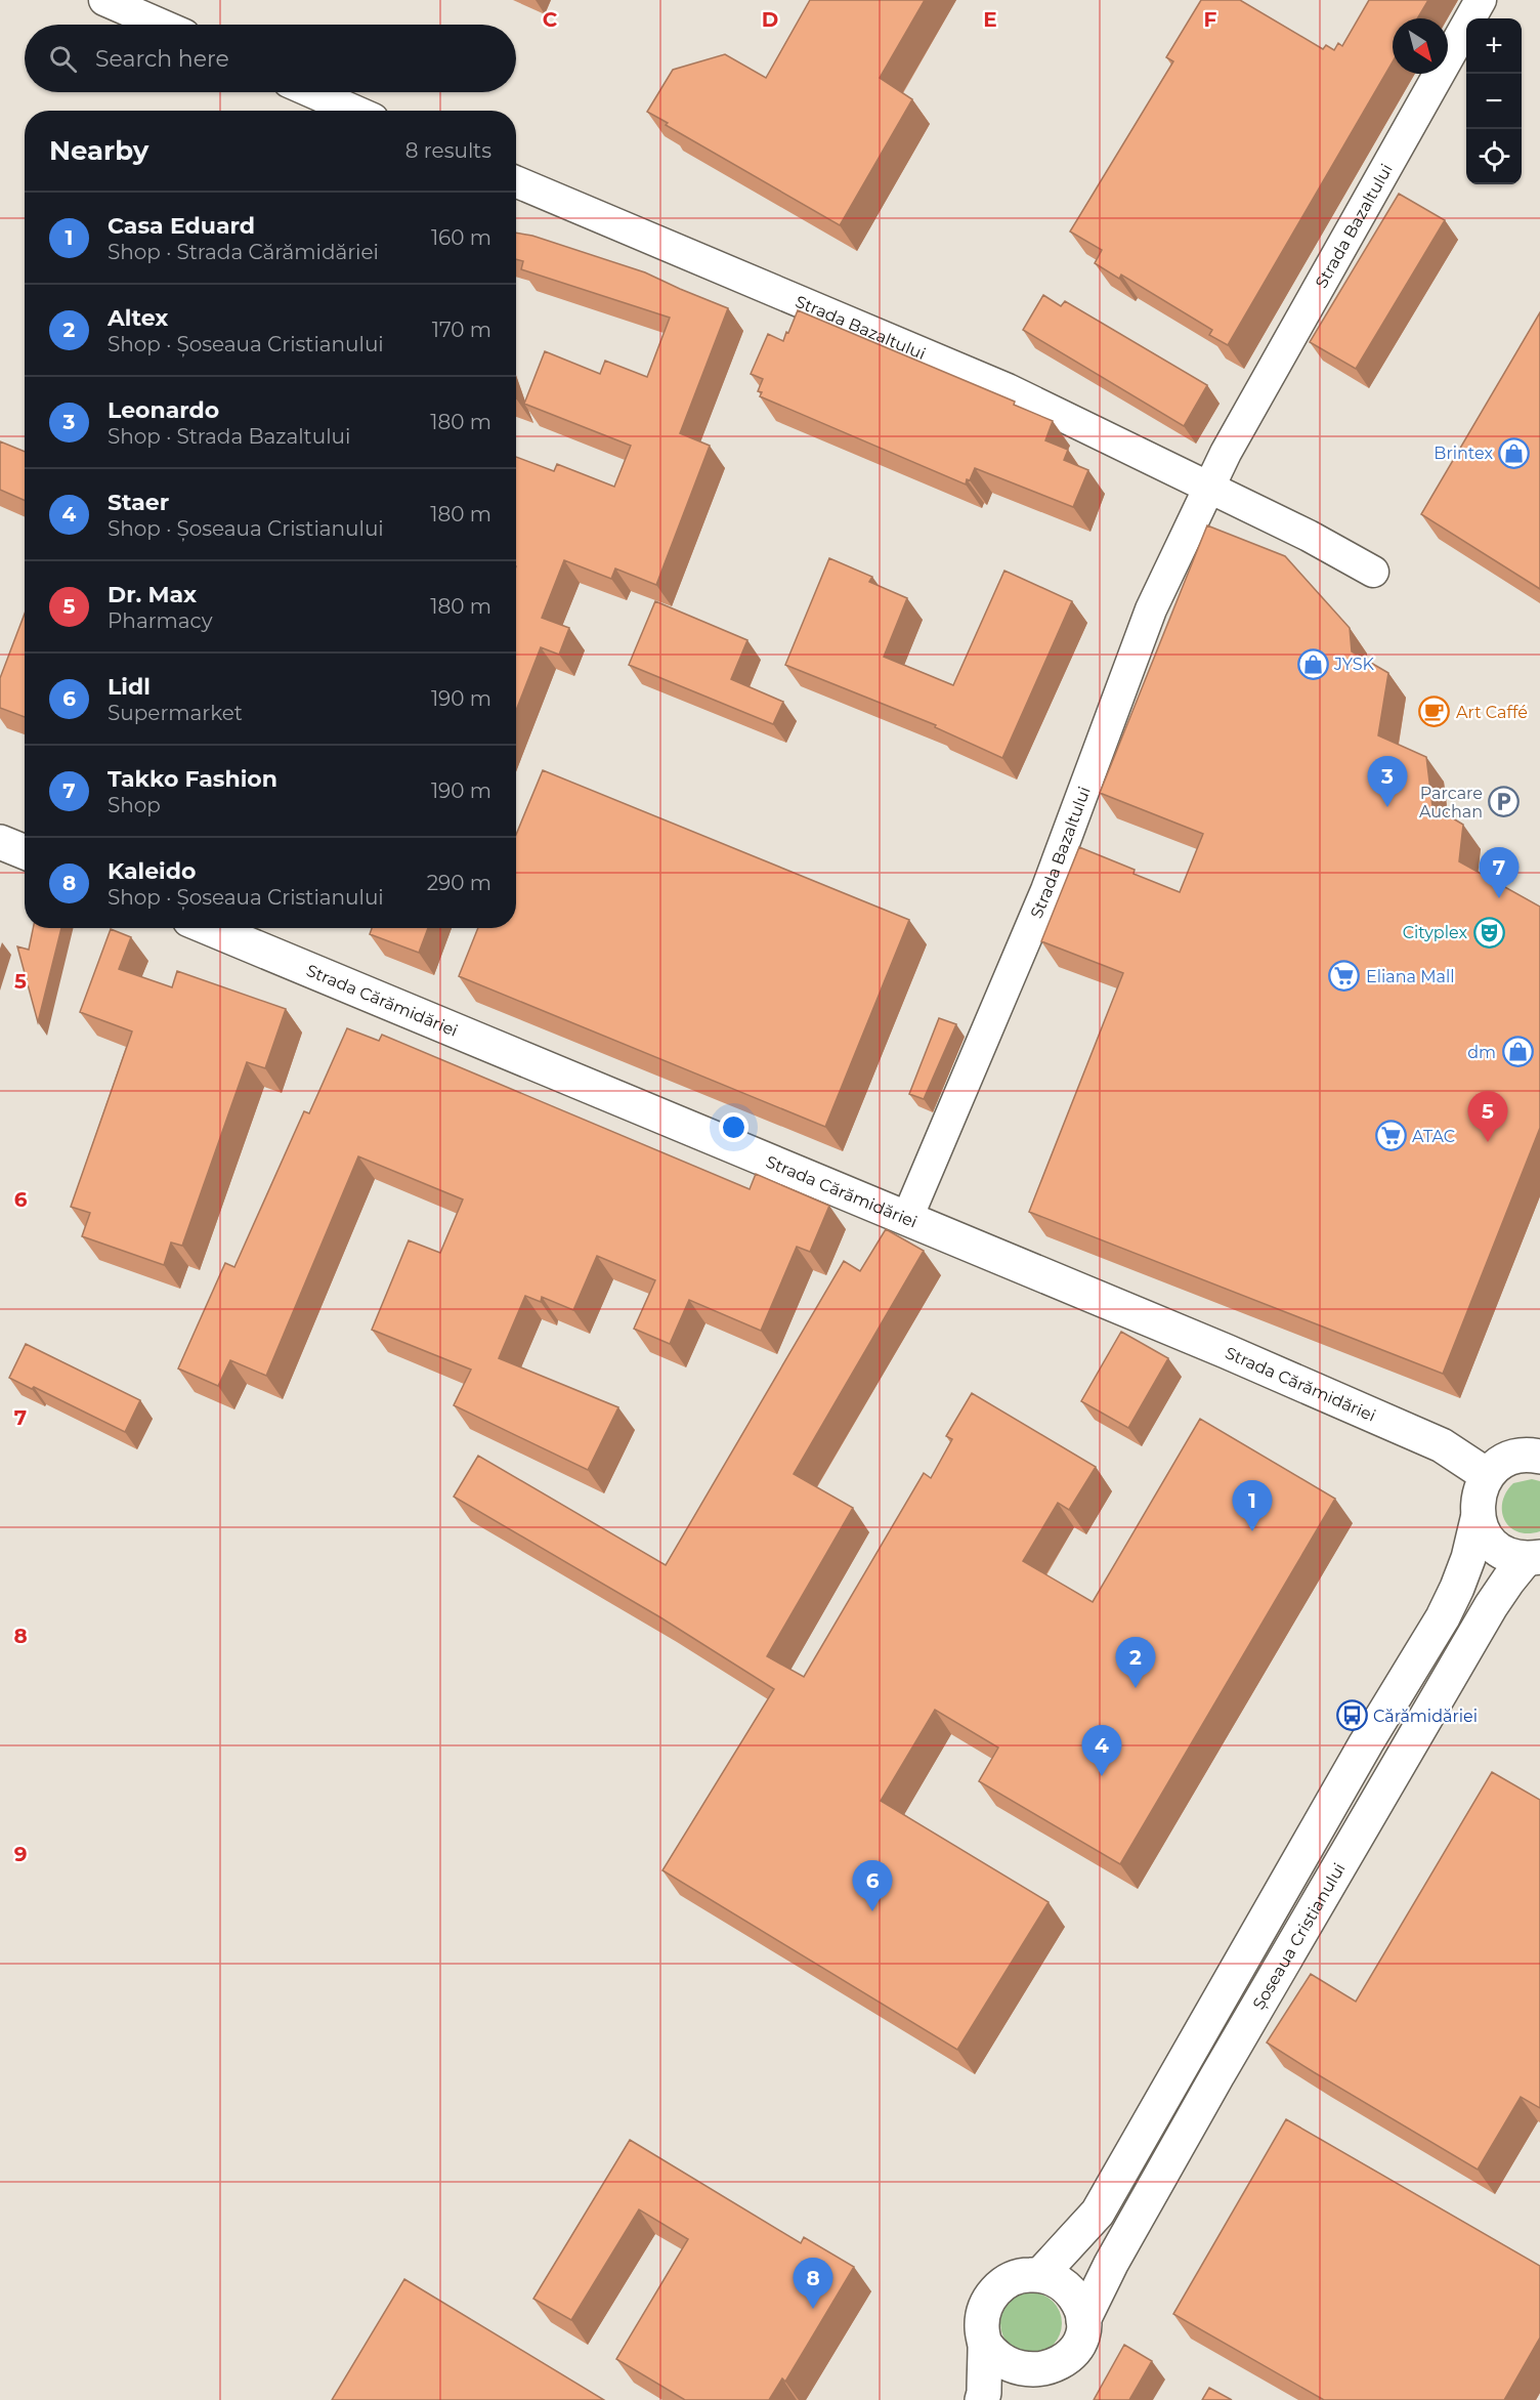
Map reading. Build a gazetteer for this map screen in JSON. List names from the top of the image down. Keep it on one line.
{"streets":{"street":["Strada Bazaltului","Strada Cărămidăriei","Șoseaua Cristianului"]},"crossings":[["Strada Bazaltului","Strada Cărămidăriei"]],"places":{"shop":["Brintex","JYSK","dm"],"cafe":["Art Caffé"],"parking":["Parcare Auchan"],"theatre":["Cityplex"],"supermarket":["Eliana Mall","ATAC"],"bus stop":["Cărămidăriei"]},"north":"bottom right","page":{"map_buttons":["+","−"],"search":"Search here","heading":["Nearby","8 results"],"list":[{"mark":"1","name":"Casa Eduard","note":"Shop · Strada Cărămidăriei","value":"160 m"},{"mark":"2","name":"Altex","note":"Shop · Șoseaua Cristianului","value":"170 m"},{"mark":"3","name":"Leonardo","note":"Shop · Strada Bazaltului","value":"180 m"},{"mark":"4","name":"Staer","note":"Shop · Șoseaua Cristianului","value":"180 m"},{"mark":"5","name":"Dr. Max","note":"Pharmacy","value":"180 m"},{"mark":"6","name":"Lidl","note":"Supermarket","value":"190 m"},{"mark":"7","name":"Takko Fashion","note":"Shop","value":"190 m"},{"mark":"8","name":"Kaleido","note":"Shop · Șoseaua Cristianului","value":"290 m"}],"pins":["3","7","5","1","2","4","6","8"]},"grid":{"columns":["C","D","E","F"],"rows":["5","6","7","8","9"]}}
